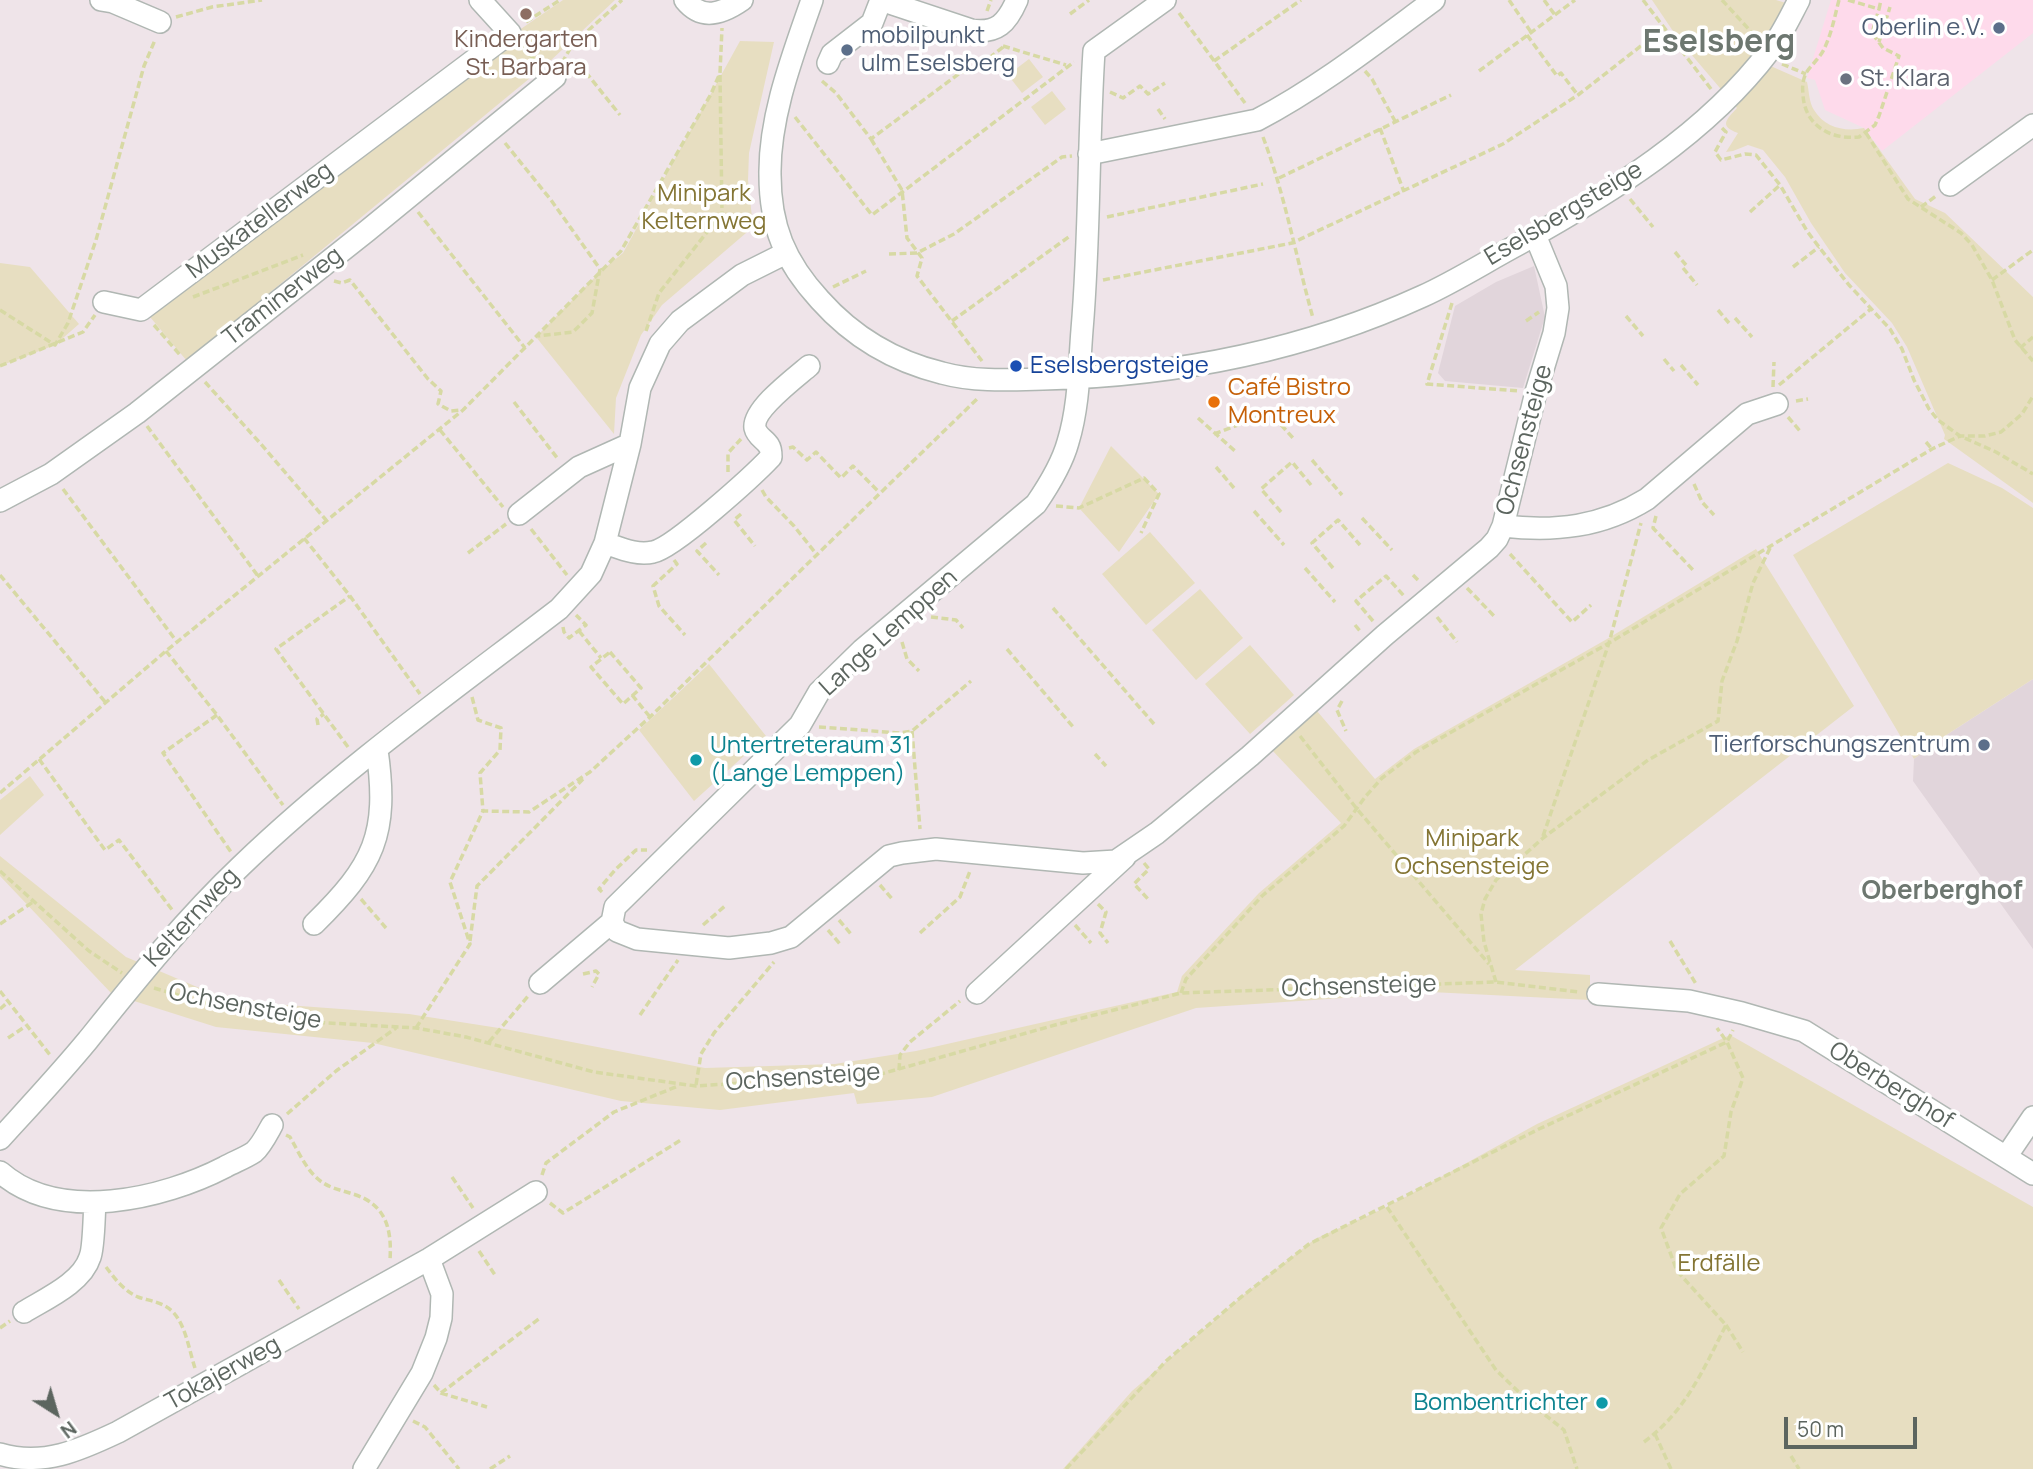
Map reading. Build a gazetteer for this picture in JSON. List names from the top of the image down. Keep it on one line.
{"streets":{"street":["Eselsbergsteige","Muskatellerweg","Traminerweg","Ochsensteige","Lange Lemppen","Kelternweg","Oberberghof","Tokajerweg"]},"crossings":[["Eselsbergsteige","Ochsensteige"],["Eselsbergsteige","Lange Lemppen"],["Eselsbergsteige","Kelternweg"],["Ochsensteige","Lange Lemppen"],["Ochsensteige","Kelternweg"],["Ochsensteige","Oberberghof"]],"districts":["Eselsberg","Oberberghof"],"parks":["Minipark Kelternweg","Minipark Ochsensteige","Erdfälle"],"places":["Kindergarten St. Barbara","Oberlin e.V.","mobilpunkt ulm Eselsberg","St. Klara","Eselsbergsteige","Café Bistro Montreux","Tierforschungszentrum","Untertreteraum 31 (Lange Lemppen)","Bombentrichter"],"scale_bar":"50 m","north":"bottom right"}
